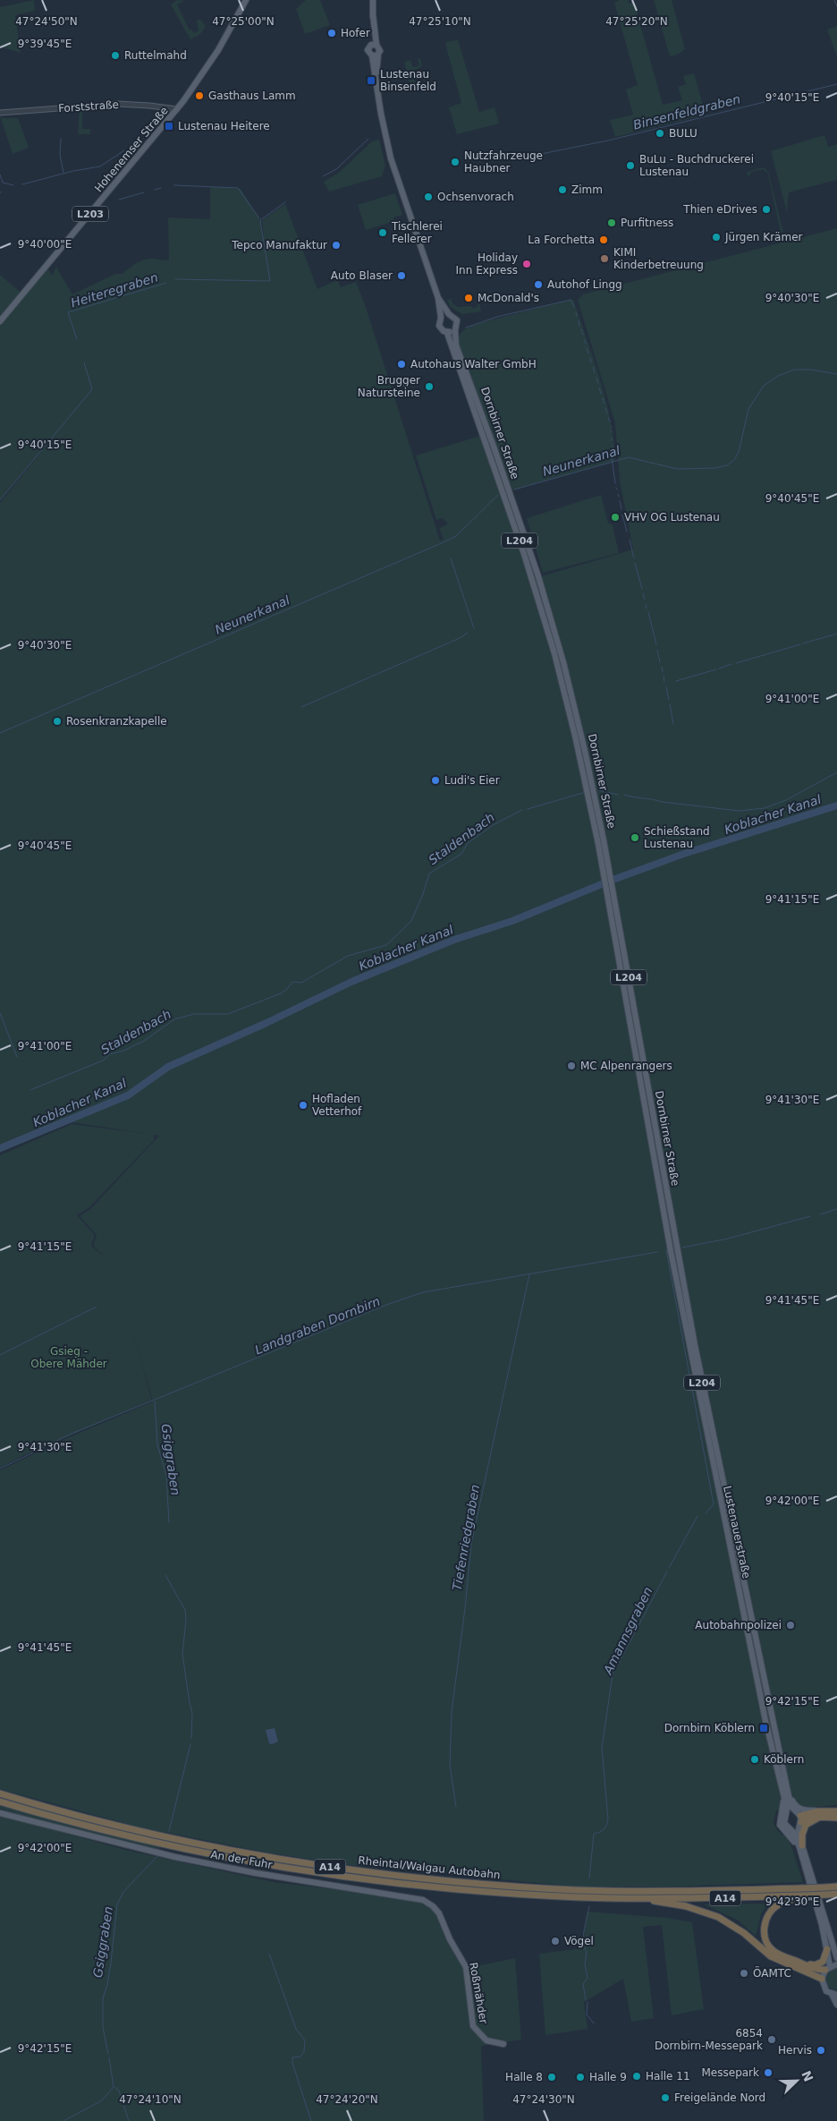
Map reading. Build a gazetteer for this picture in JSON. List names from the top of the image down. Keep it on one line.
{"streets":{"highway":["A14","Rheintal/Walgau Autobahn"],"main road":["Hohenemser Straße","L203","Dornbirner Straße","L204","Lustenauerstraße","An der Fuhr","Roßmähder"],"street":["Forststraße"]},"crossings":[["Forststraße","Hohenemser Straße"],["Dornbirner Straße","Lustenauerstraße"],["L204","Lustenauerstraße"],["An der Fuhr","Roßmähder"]],"water":["Binsenfeldgraben","Heiteregraben","Neunerkanal","Koblacher Kanal","Staldenbach","Landgraben Dornbirn","Gsiggraben","Tiefenriedgraben","Amannsgraben"],"parks":["Gsieg - Obere Mähder"],"places":{"other":["Hofer","Ruttelmahd","Gasthaus Lamm","BULU","Nutzfahrzeuge Haubner","BuLu - Buchdruckerei Lustenau","Zimm","Ochsenvorach","Thien eDrives","Purfitness","Tischlerei Fellerer","Jürgen Krämer","La Forchetta","Tepco Manufaktur","KIMI Kinderbetreuung","Holiday Inn Express","Auto Blaser","Autohof Lingg","McDonald's","Autohaus Walter GmbH","Brugger Natursteine","VHV OG Lustenau","Rosenkranzkapelle","Ludi's Eier","Schießstand Lustenau","MC Alpenrangers","Hofladen Vetterhof","Autobahnpolizei","Köblern","Vögel","ÖAMTC","6854 Dornbirn-Messepark","Hervis","Messepark","Halle 11","Halle 8","Halle 9","Freigelände Nord"],"transit":["Lustenau Binsenfeld","Lustenau Heitere","Dornbirn Köblern"]},"north":"top right","coordinates":["47°24'50\"N","47°25'00\"N","47°25'10\"N","47°25'20\"N","9°39'45\"E","9°40'15\"E","9°40'00\"E","9°40'30\"E","9°40'45\"E","9°41'00\"E","9°41'15\"E","9°41'30\"E","9°41'45\"E","9°42'00\"E","9°42'15\"E","9°42'30\"E","47°24'10\"N","47°24'20\"N","47°24'30\"N"]}
